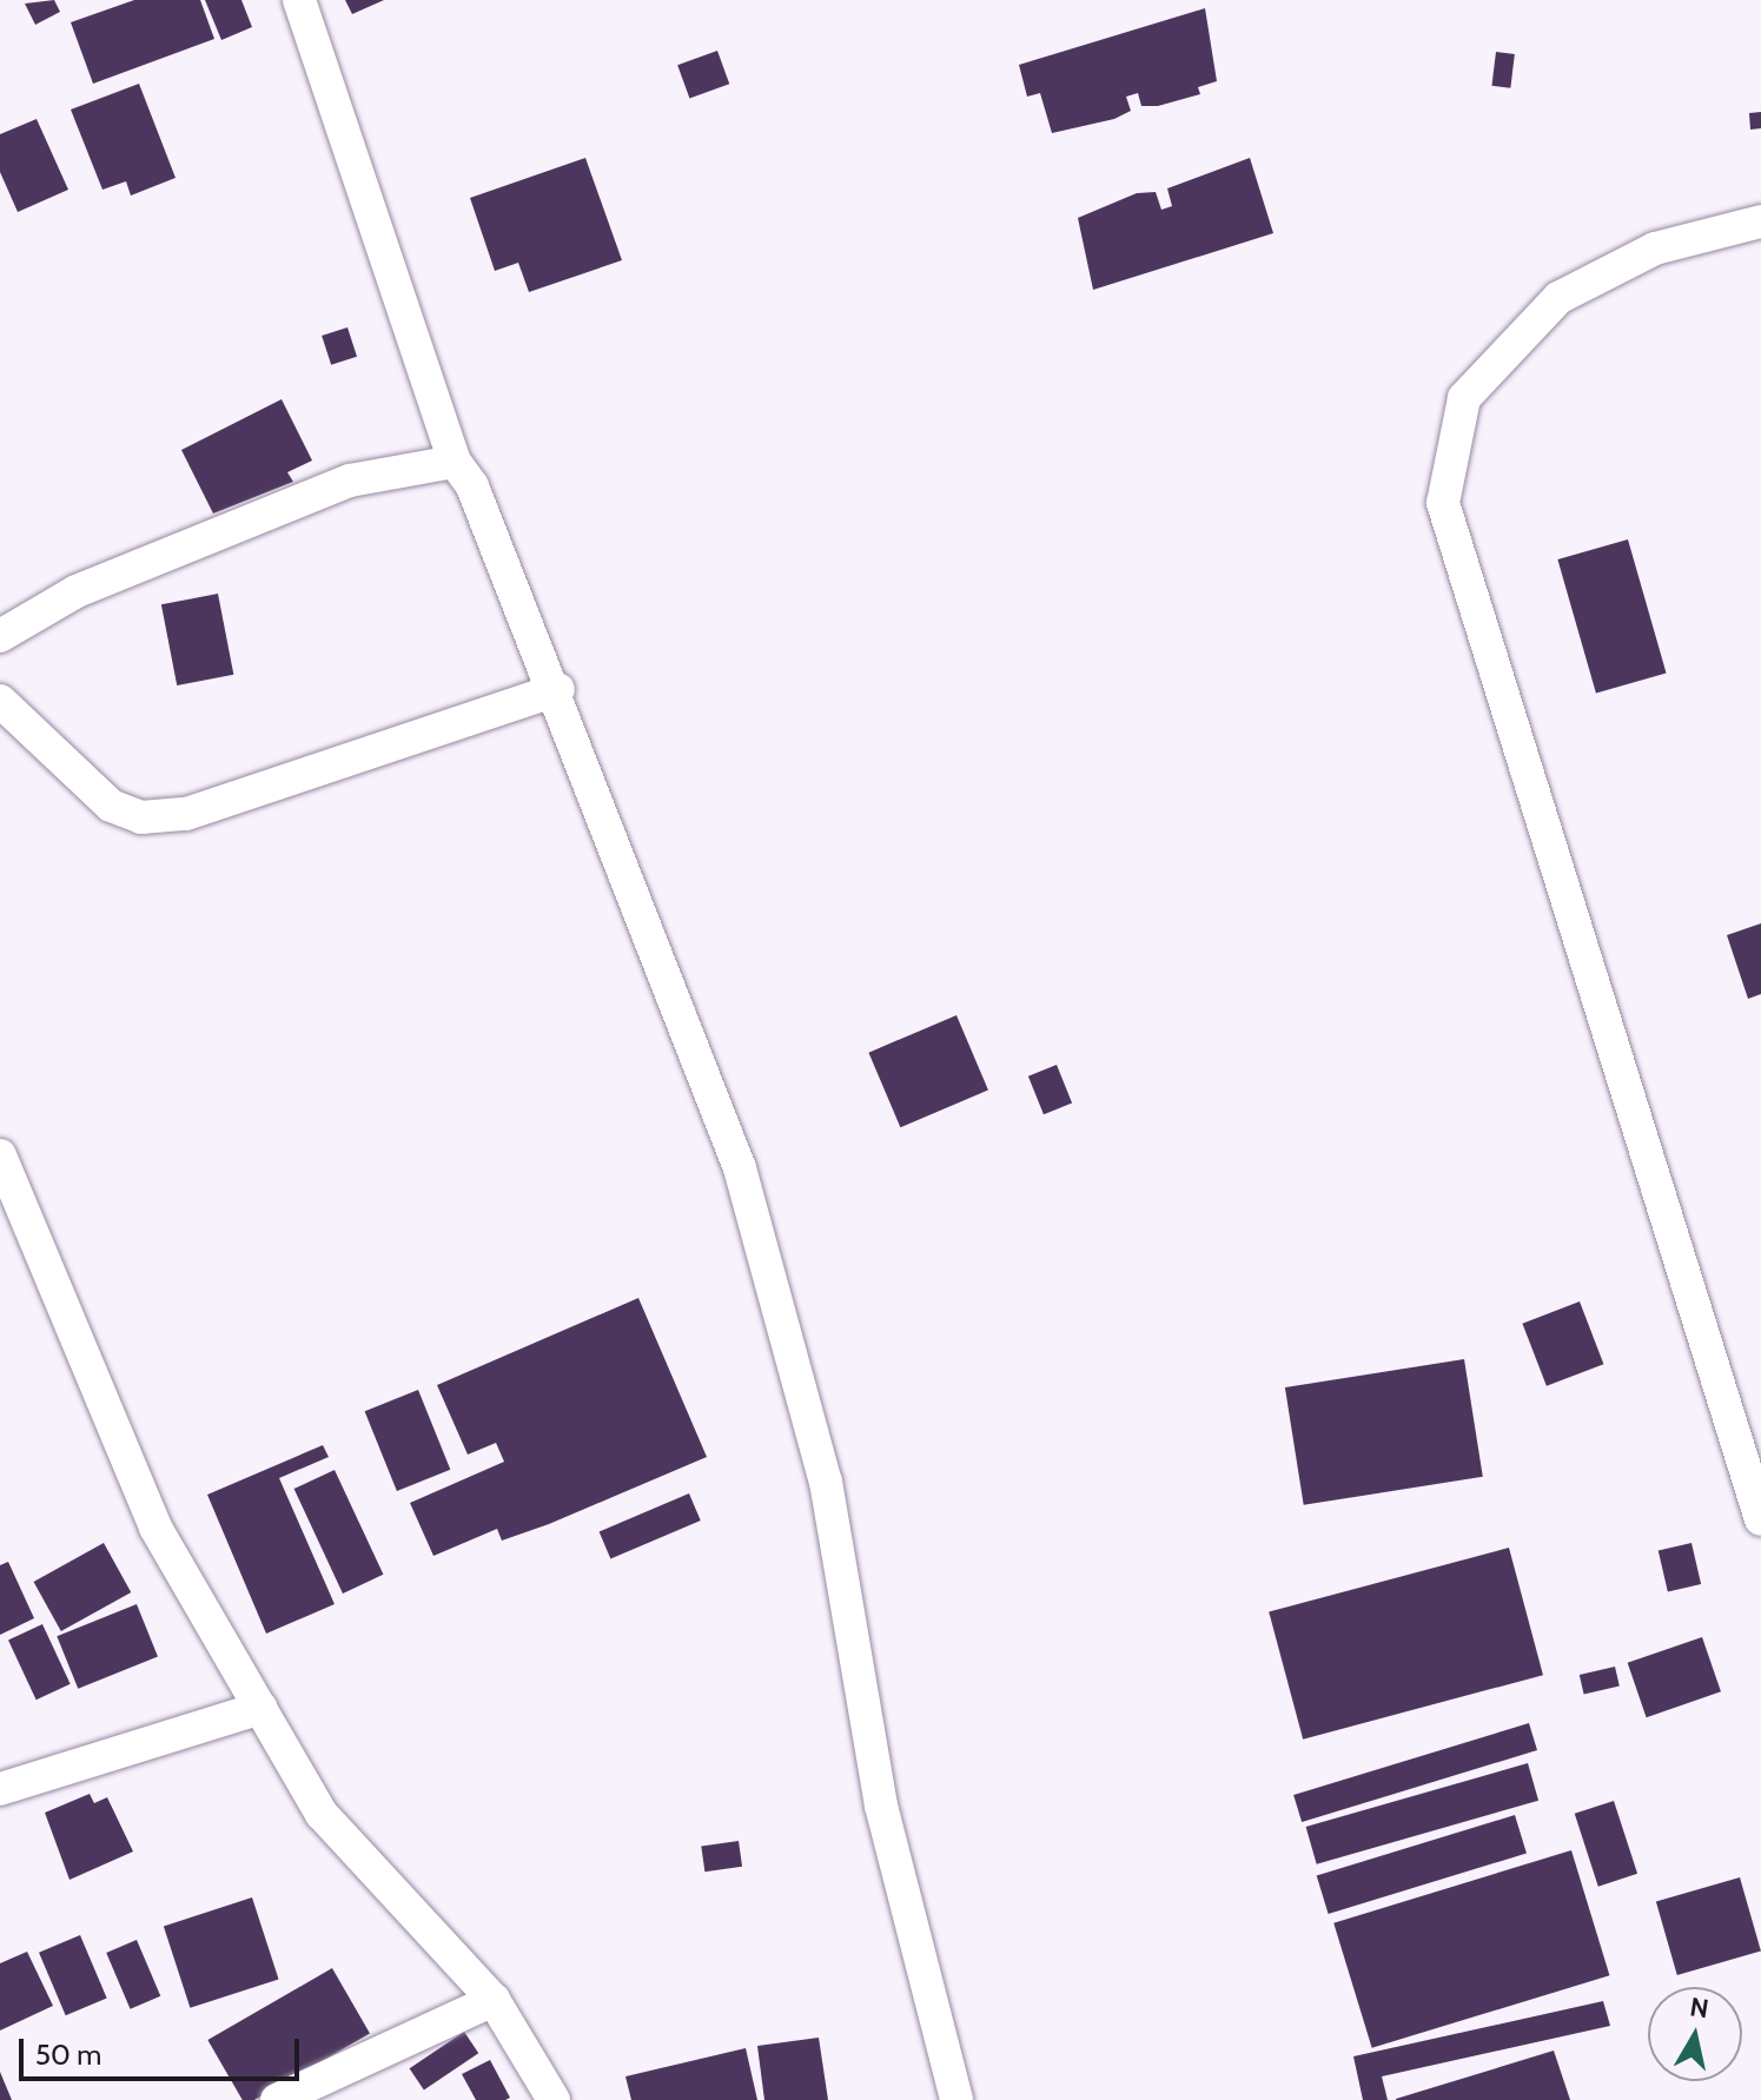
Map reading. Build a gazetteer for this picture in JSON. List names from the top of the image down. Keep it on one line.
{"scale_bar":"50 m","north":"top"}
